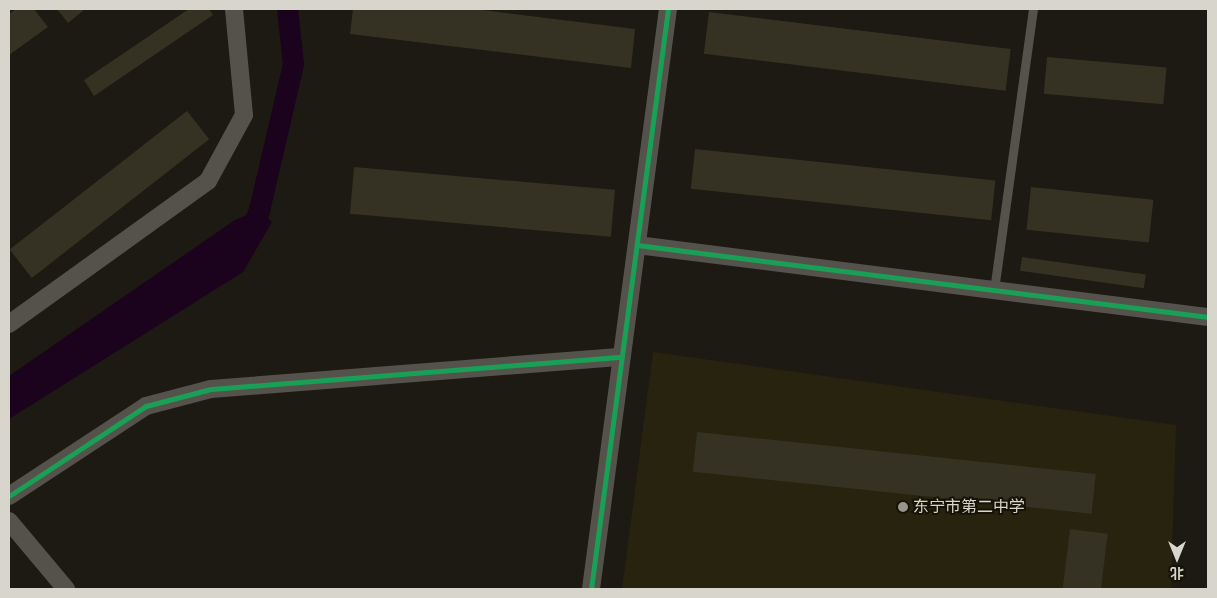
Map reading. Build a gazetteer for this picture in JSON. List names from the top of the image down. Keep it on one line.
{"places":["东宁市第二中学"],"north":"bottom"}
